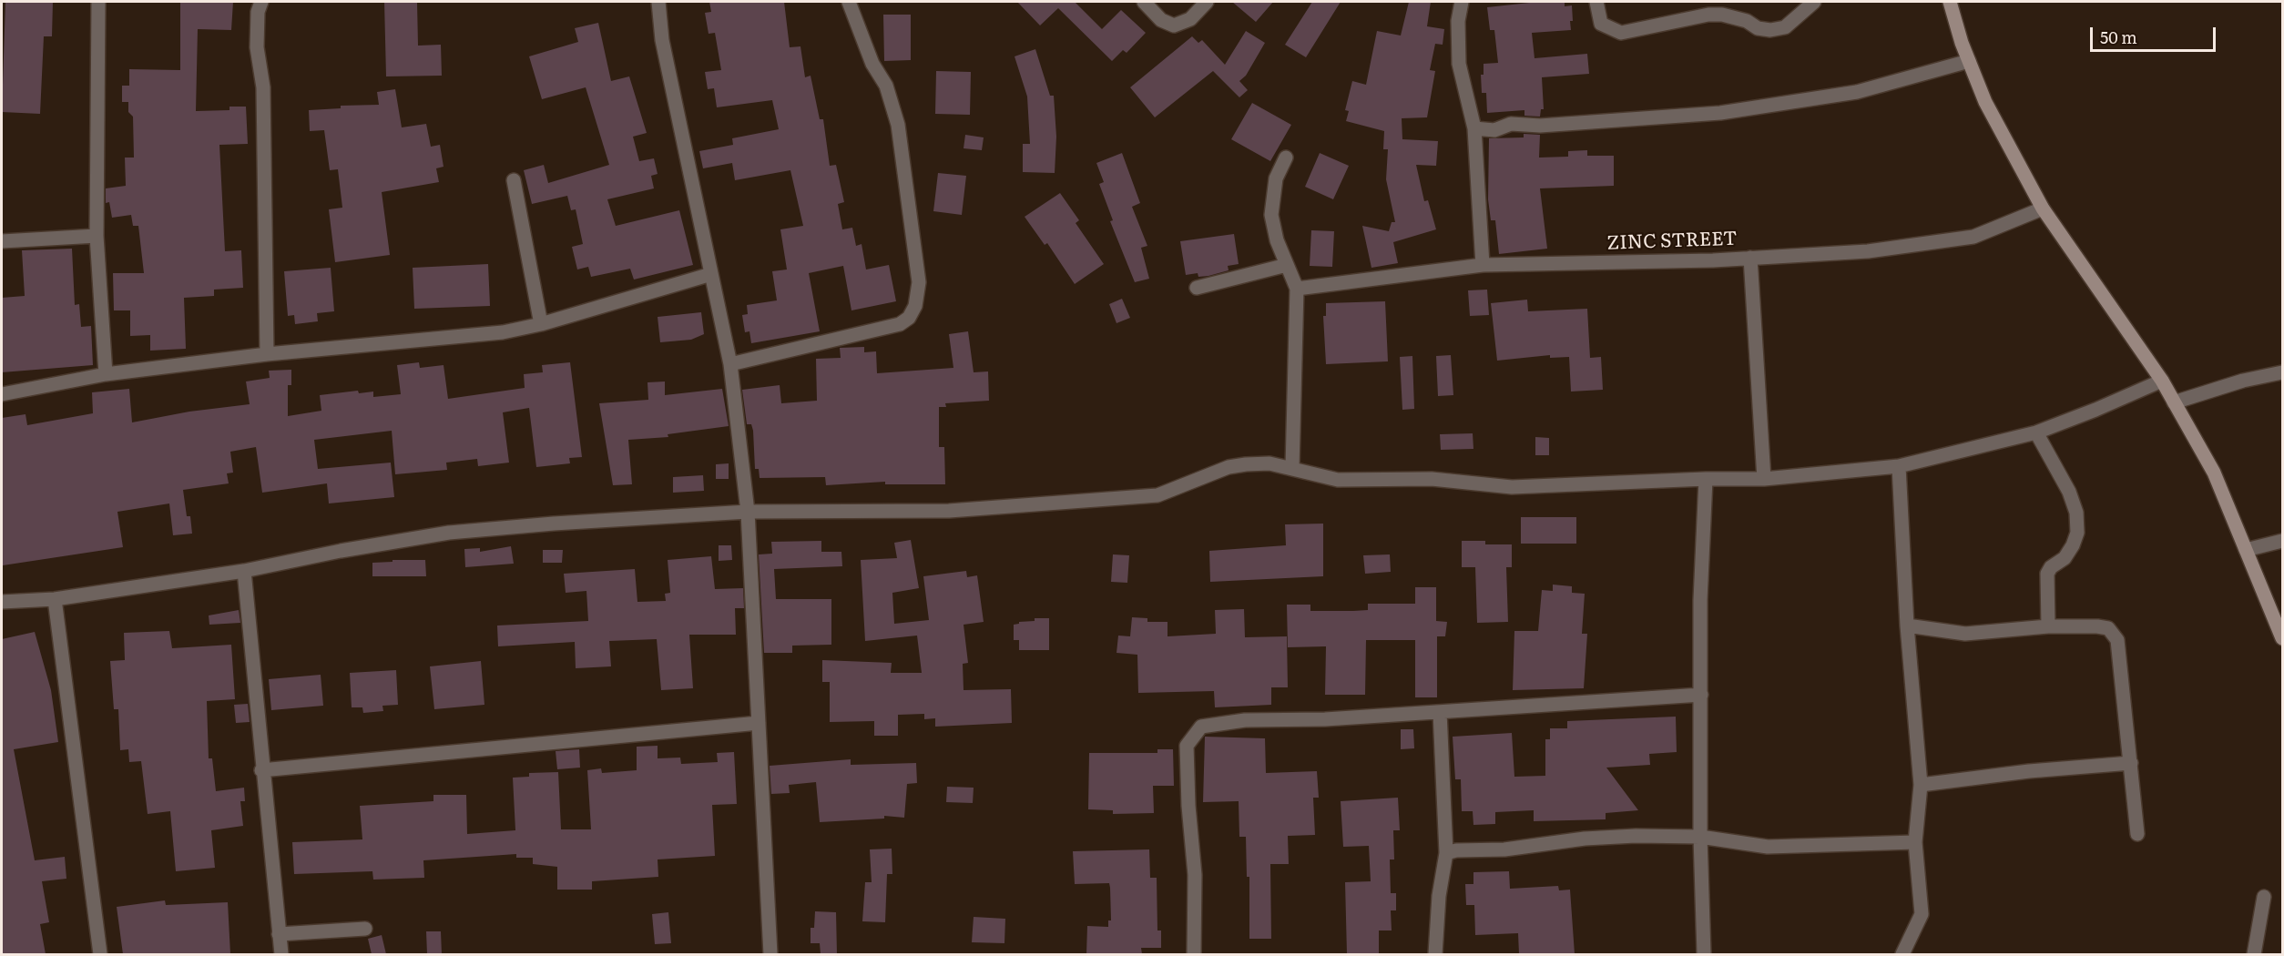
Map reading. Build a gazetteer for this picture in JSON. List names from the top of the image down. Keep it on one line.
{"streets":{"street":["ZINC STREET"]},"scale_bar":"50 m"}
